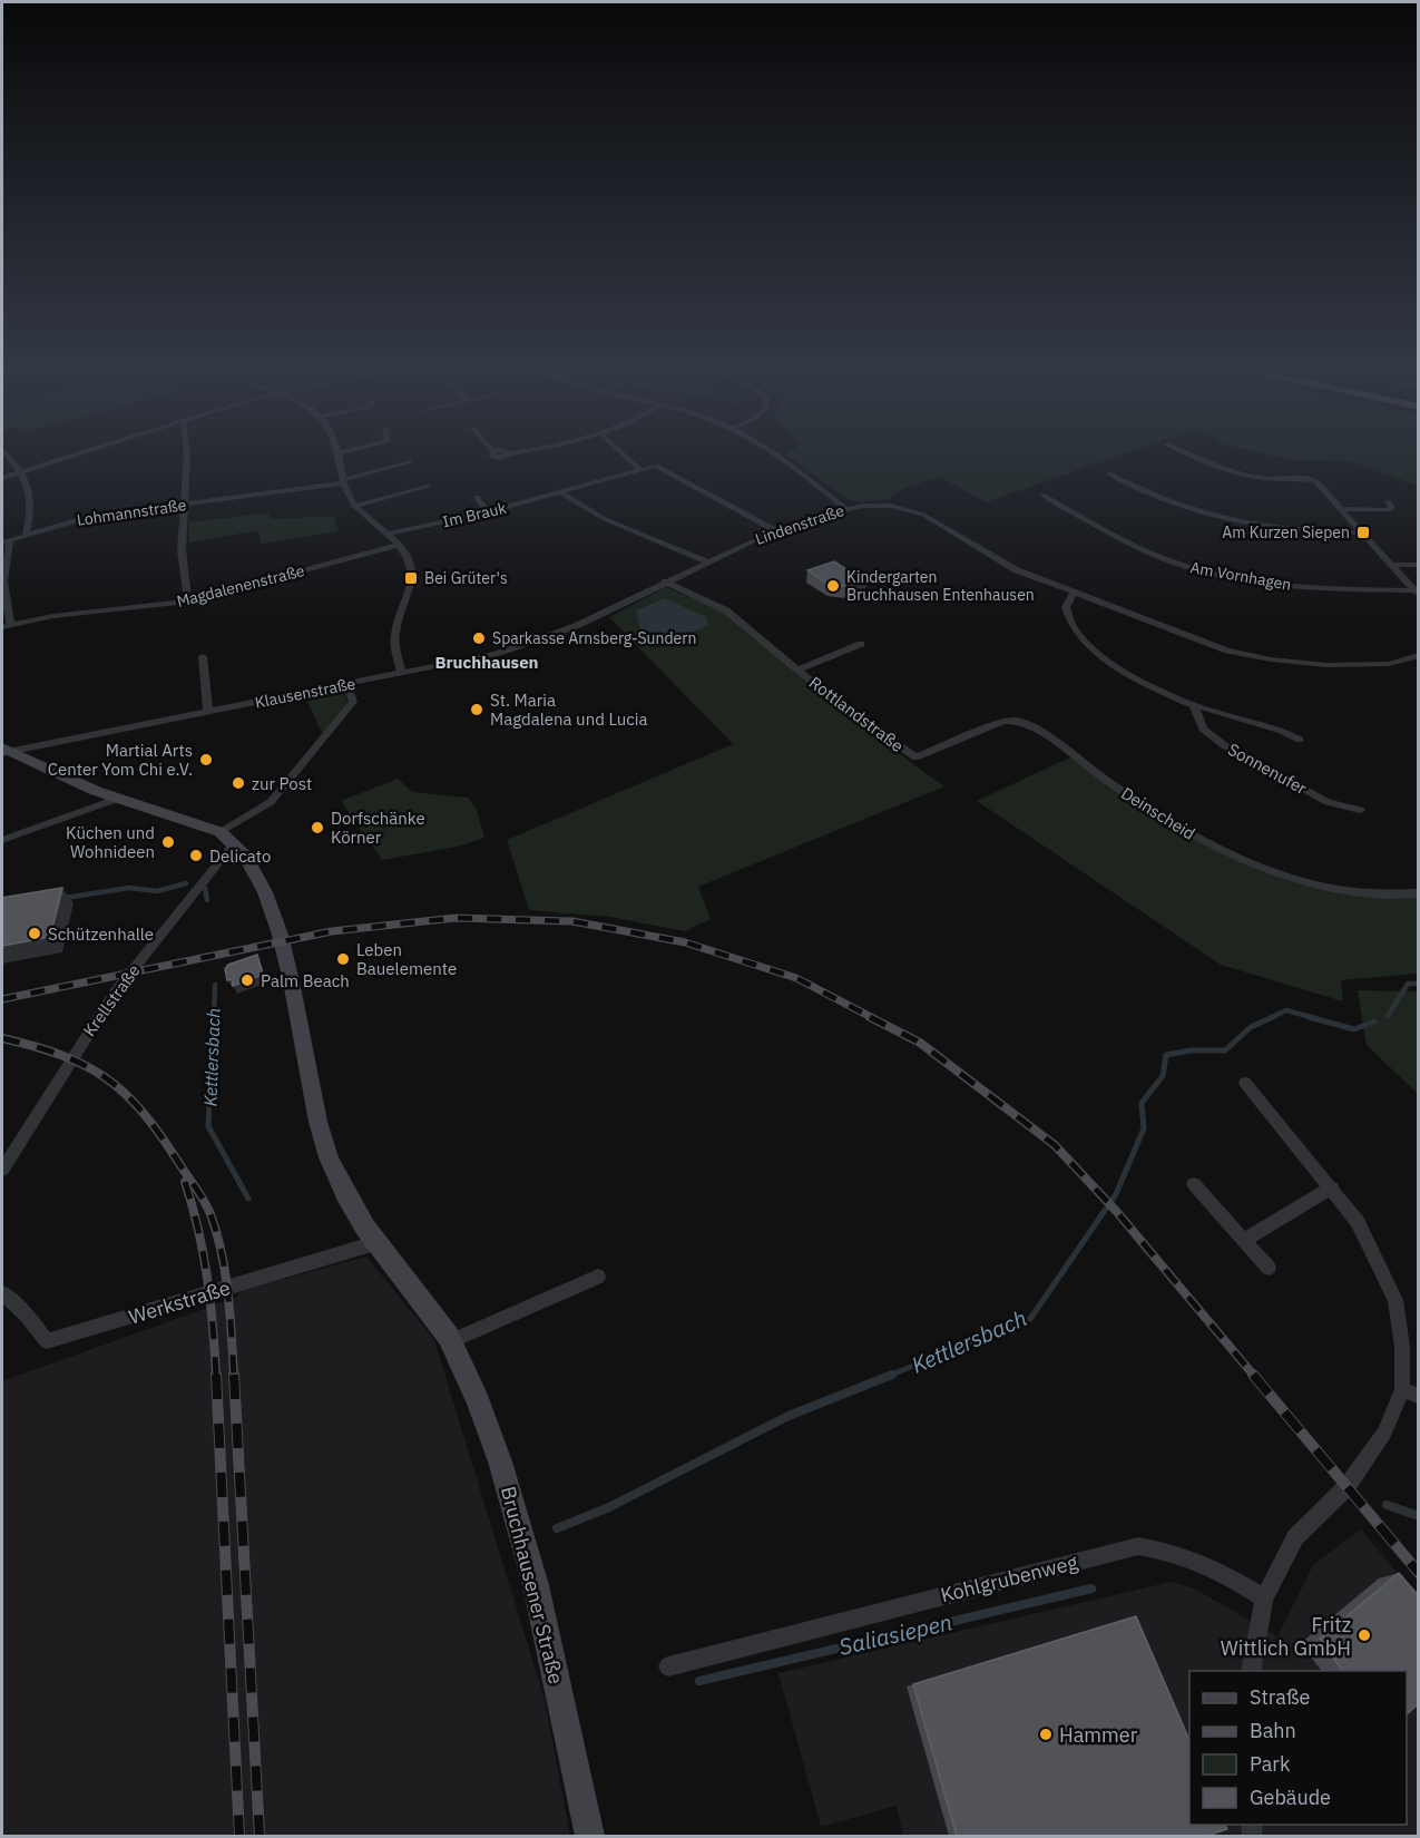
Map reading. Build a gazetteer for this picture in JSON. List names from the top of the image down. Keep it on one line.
{"streets":{"street":["Lohmannstraße","Im Brauk","Lindenstraße","Am Vornhagen","Magdalenenstraße","Klausenstraße","Rottlandstraße","Sonnenufer","Deinscheid","Krellstraße","Werkstraße","Kohlgrubenweg","Bruchhausener Straße"]},"crossings":[["Im Brauk","Lindenstraße"],["Lindenstraße","Klausenstraße"],["Lindenstraße","Rottlandstraße"],["Lindenstraße","Sonnenufer"],["Rottlandstraße","Deinscheid"],["Krellstraße","Bruchhausener Straße"],["Werkstraße","Bruchhausener Straße"]],"districts":["Bruchhausen"],"water":["Kettlersbach","Saliasiepen"],"places":{"transit":["Am Kurzen Siepen","Bei Grüter's"],"other":["Kindergarten Bruchhausen Entenhausen","Sparkasse Arnsberg-Sundern","St. Maria Magdalena und Lucia","Martial Arts Center Yom Chi e.V.","zur Post","Dorfschänke Körner","Küchen und Wohnideen","Delicato","Schützenhalle","Leben Bauelemente","Palm Beach","Fritz Wittlich GmbH","Hammer"]},"legend":["Straße","Bahn","Park","Gebäude"]}
